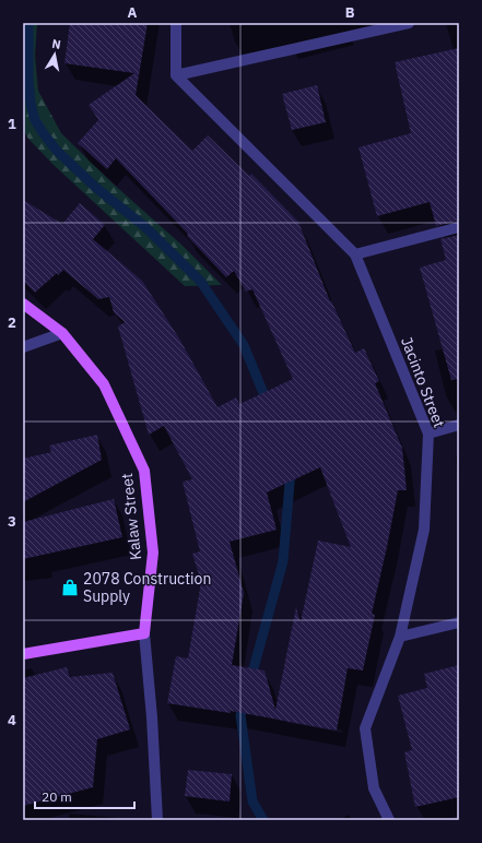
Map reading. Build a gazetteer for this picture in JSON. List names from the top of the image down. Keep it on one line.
{"streets":{"main road":["Kalaw Street"],"street":["Jacinto Street"]},"places":{"shop":["2078 Construction Supply"]},"scale_bar":"20 m","north":"top","grid":{"columns":["A","B"],"rows":["1","2","3","4"]}}
